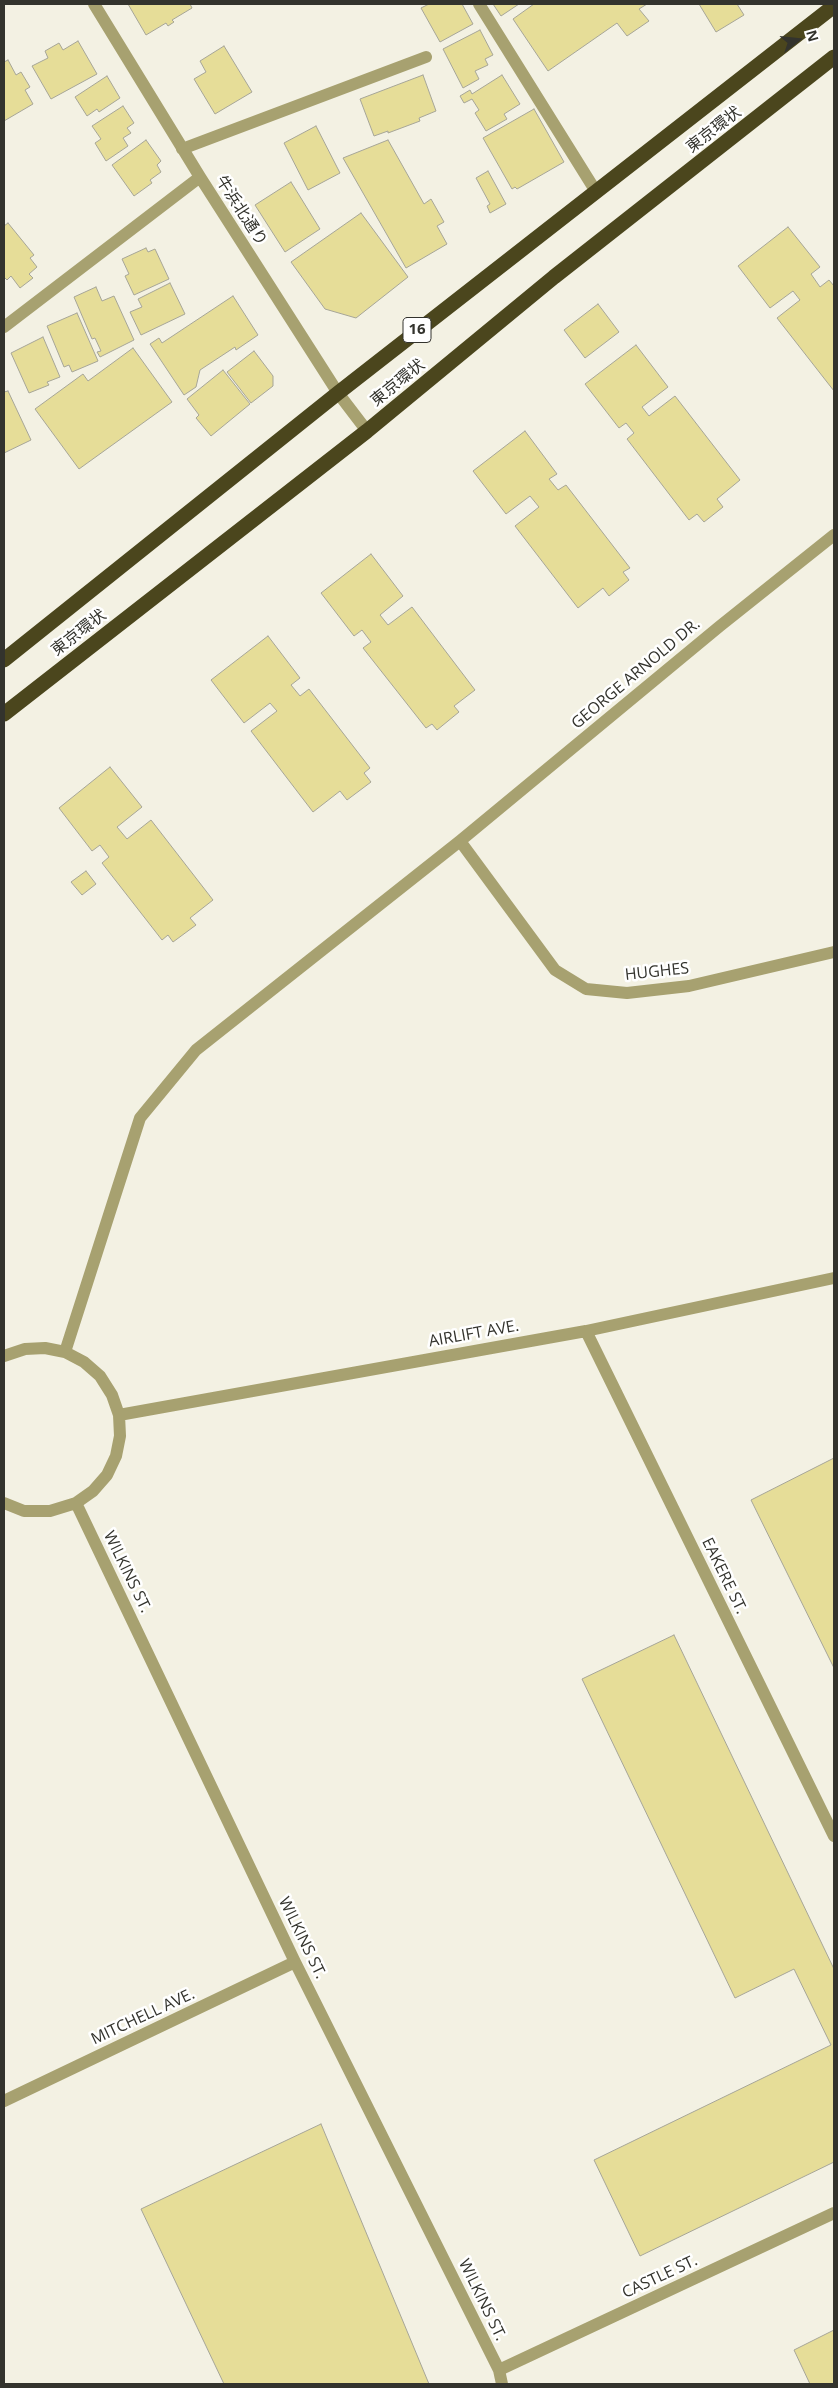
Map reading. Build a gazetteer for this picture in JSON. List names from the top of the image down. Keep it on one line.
{"streets":{"highway":["東京環状","16"],"street":["牛浜北通り","GEORGE ARNOLD DR.","HUGHES","AIRLIFT AVE.","WILKINS ST.","EAKERE ST.","MITCHELL AVE.","CASTLE ST."]},"crossings":[["東京環状","牛浜北通り"],["GEORGE ARNOLD DR.","HUGHES"],["AIRLIFT AVE.","EAKERE ST."],["WILKINS ST.","MITCHELL AVE."],["WILKINS ST.","CASTLE ST."]],"north":"right"}
